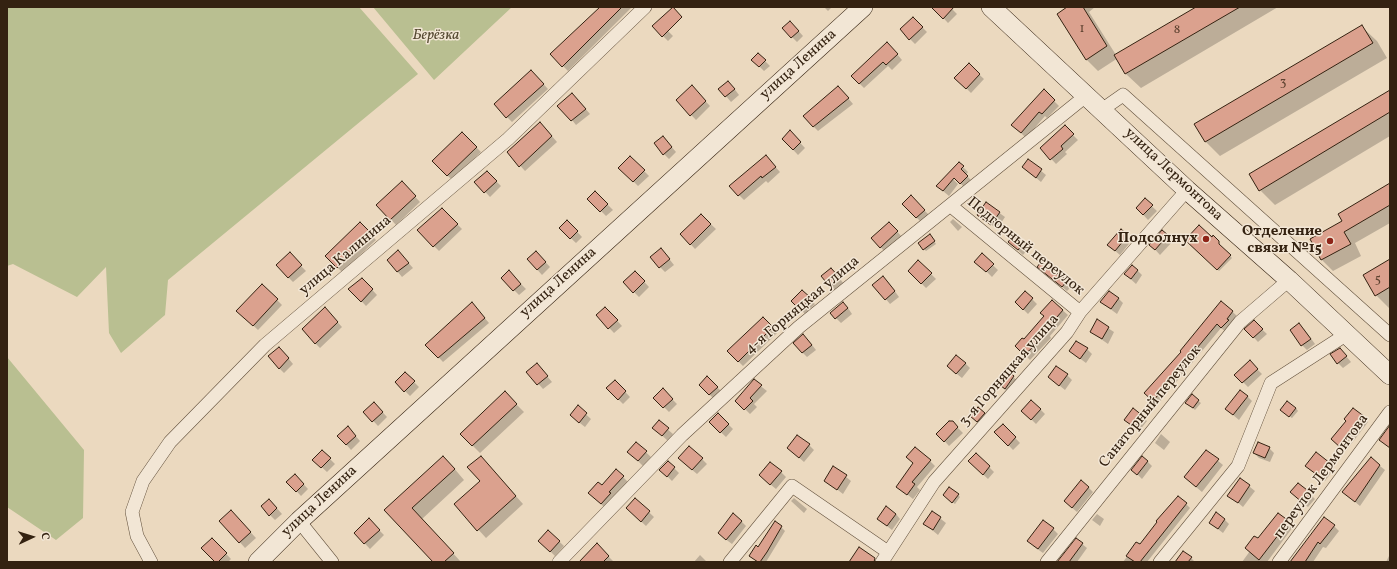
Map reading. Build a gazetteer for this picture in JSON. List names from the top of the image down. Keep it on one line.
{"streets":{"main road":["улица Ленина","улица Лермонтова"],"street":["Подгорный переулок","улица Калинина","4-я Горняцкая улица","3-я Горняцкая улица","Санаторный переулок","переулок Лермонтова"]},"crossings":[["улица Лермонтова","4-я Горняцкая улица"],["улица Лермонтова","3-я Горняцкая улица"],["улица Лермонтова","Санаторный переулок"],["Подгорный переулок","4-я Горняцкая улица"],["Подгорный переулок","3-я Горняцкая улица"]],"parks":["Берёзка"],"places":["Подсолнух","Отделение связи №15"],"house_numbers":["1","8","3","5"],"north":"right"}
